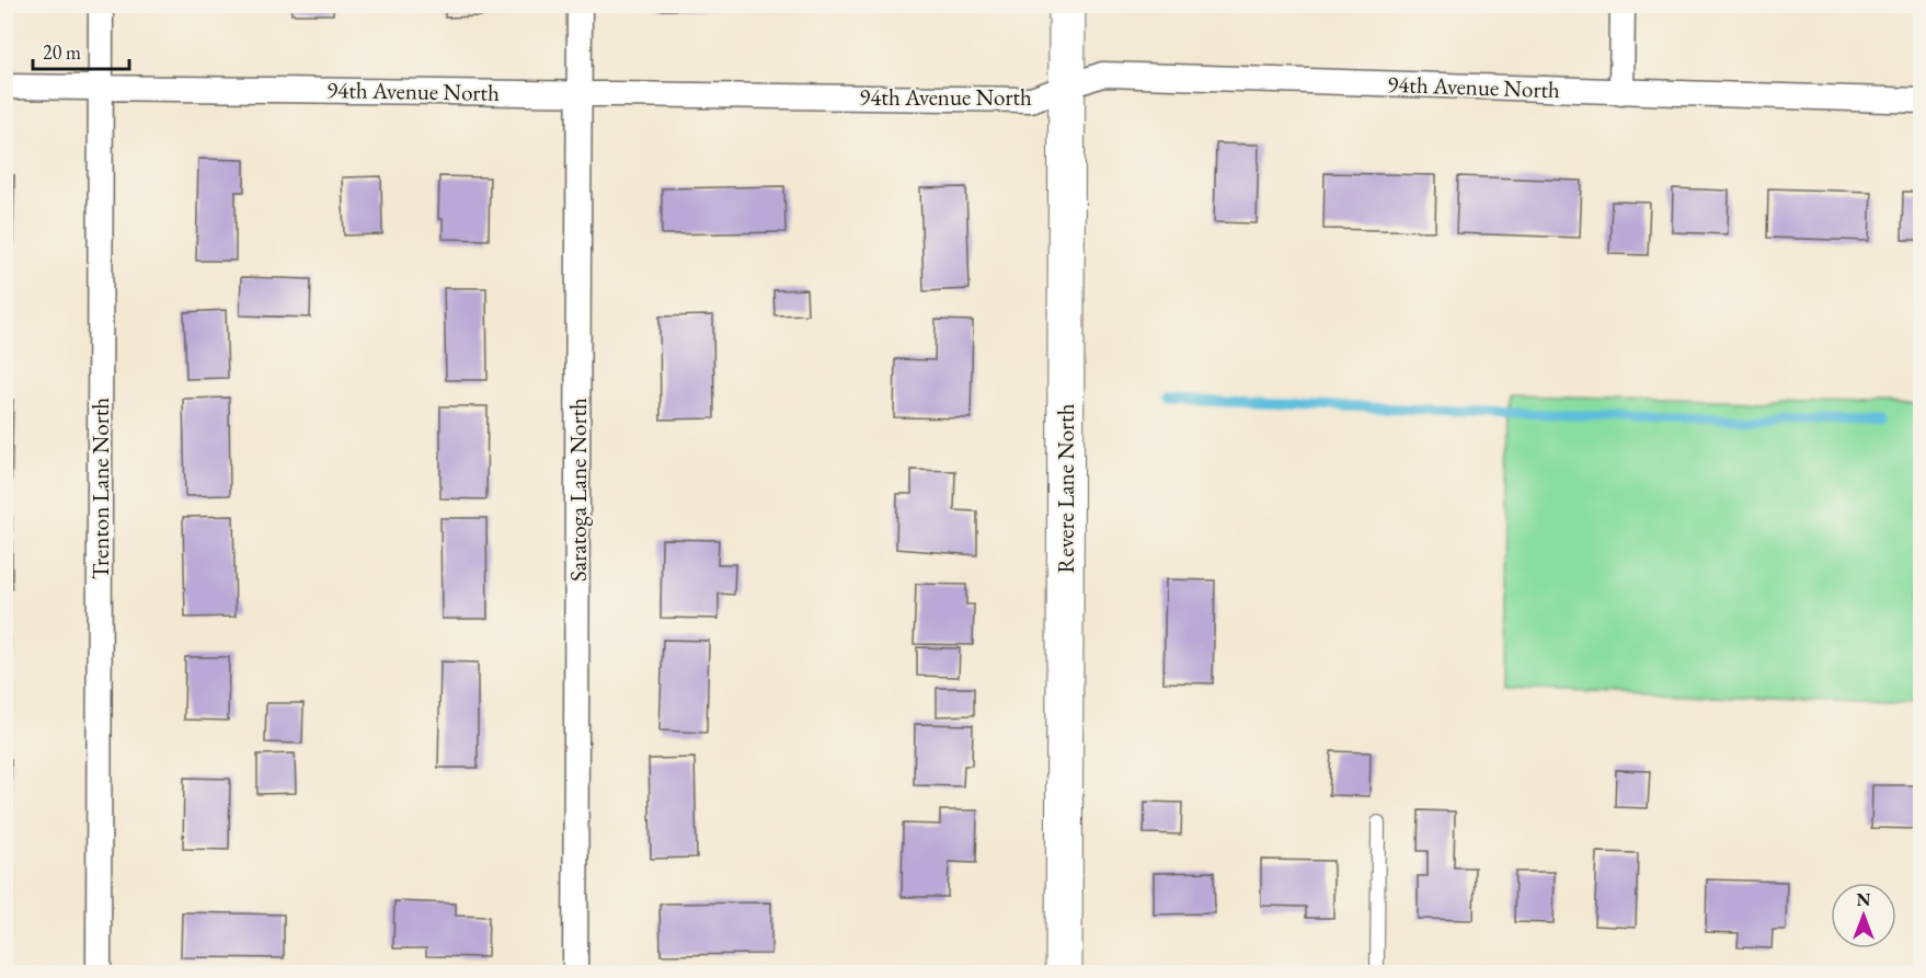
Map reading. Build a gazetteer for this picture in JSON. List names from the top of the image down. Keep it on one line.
{"streets":{"street":["94th Avenue North","Trenton Lane North","Revere Lane North","Saratoga Lane North"]},"crossings":[["94th Avenue North","Trenton Lane North"],["94th Avenue North","Revere Lane North"],["94th Avenue North","Saratoga Lane North"]],"scale_bar":"20 m","north":"top"}
